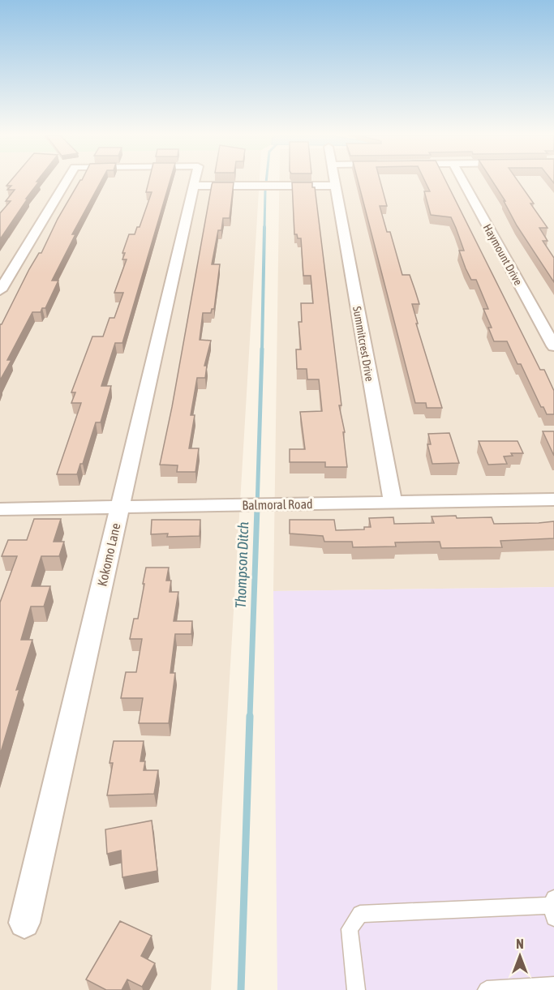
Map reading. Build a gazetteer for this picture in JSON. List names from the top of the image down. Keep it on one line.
{"streets":{"street":["Haymount Drive","Summitcrest Drive","Balmoral Road","Kokomo Lane"]},"crossings":[["Summitcrest Drive","Balmoral Road"],["Balmoral Road","Kokomo Lane"]],"water":["Thompson Ditch"],"north":"top"}
